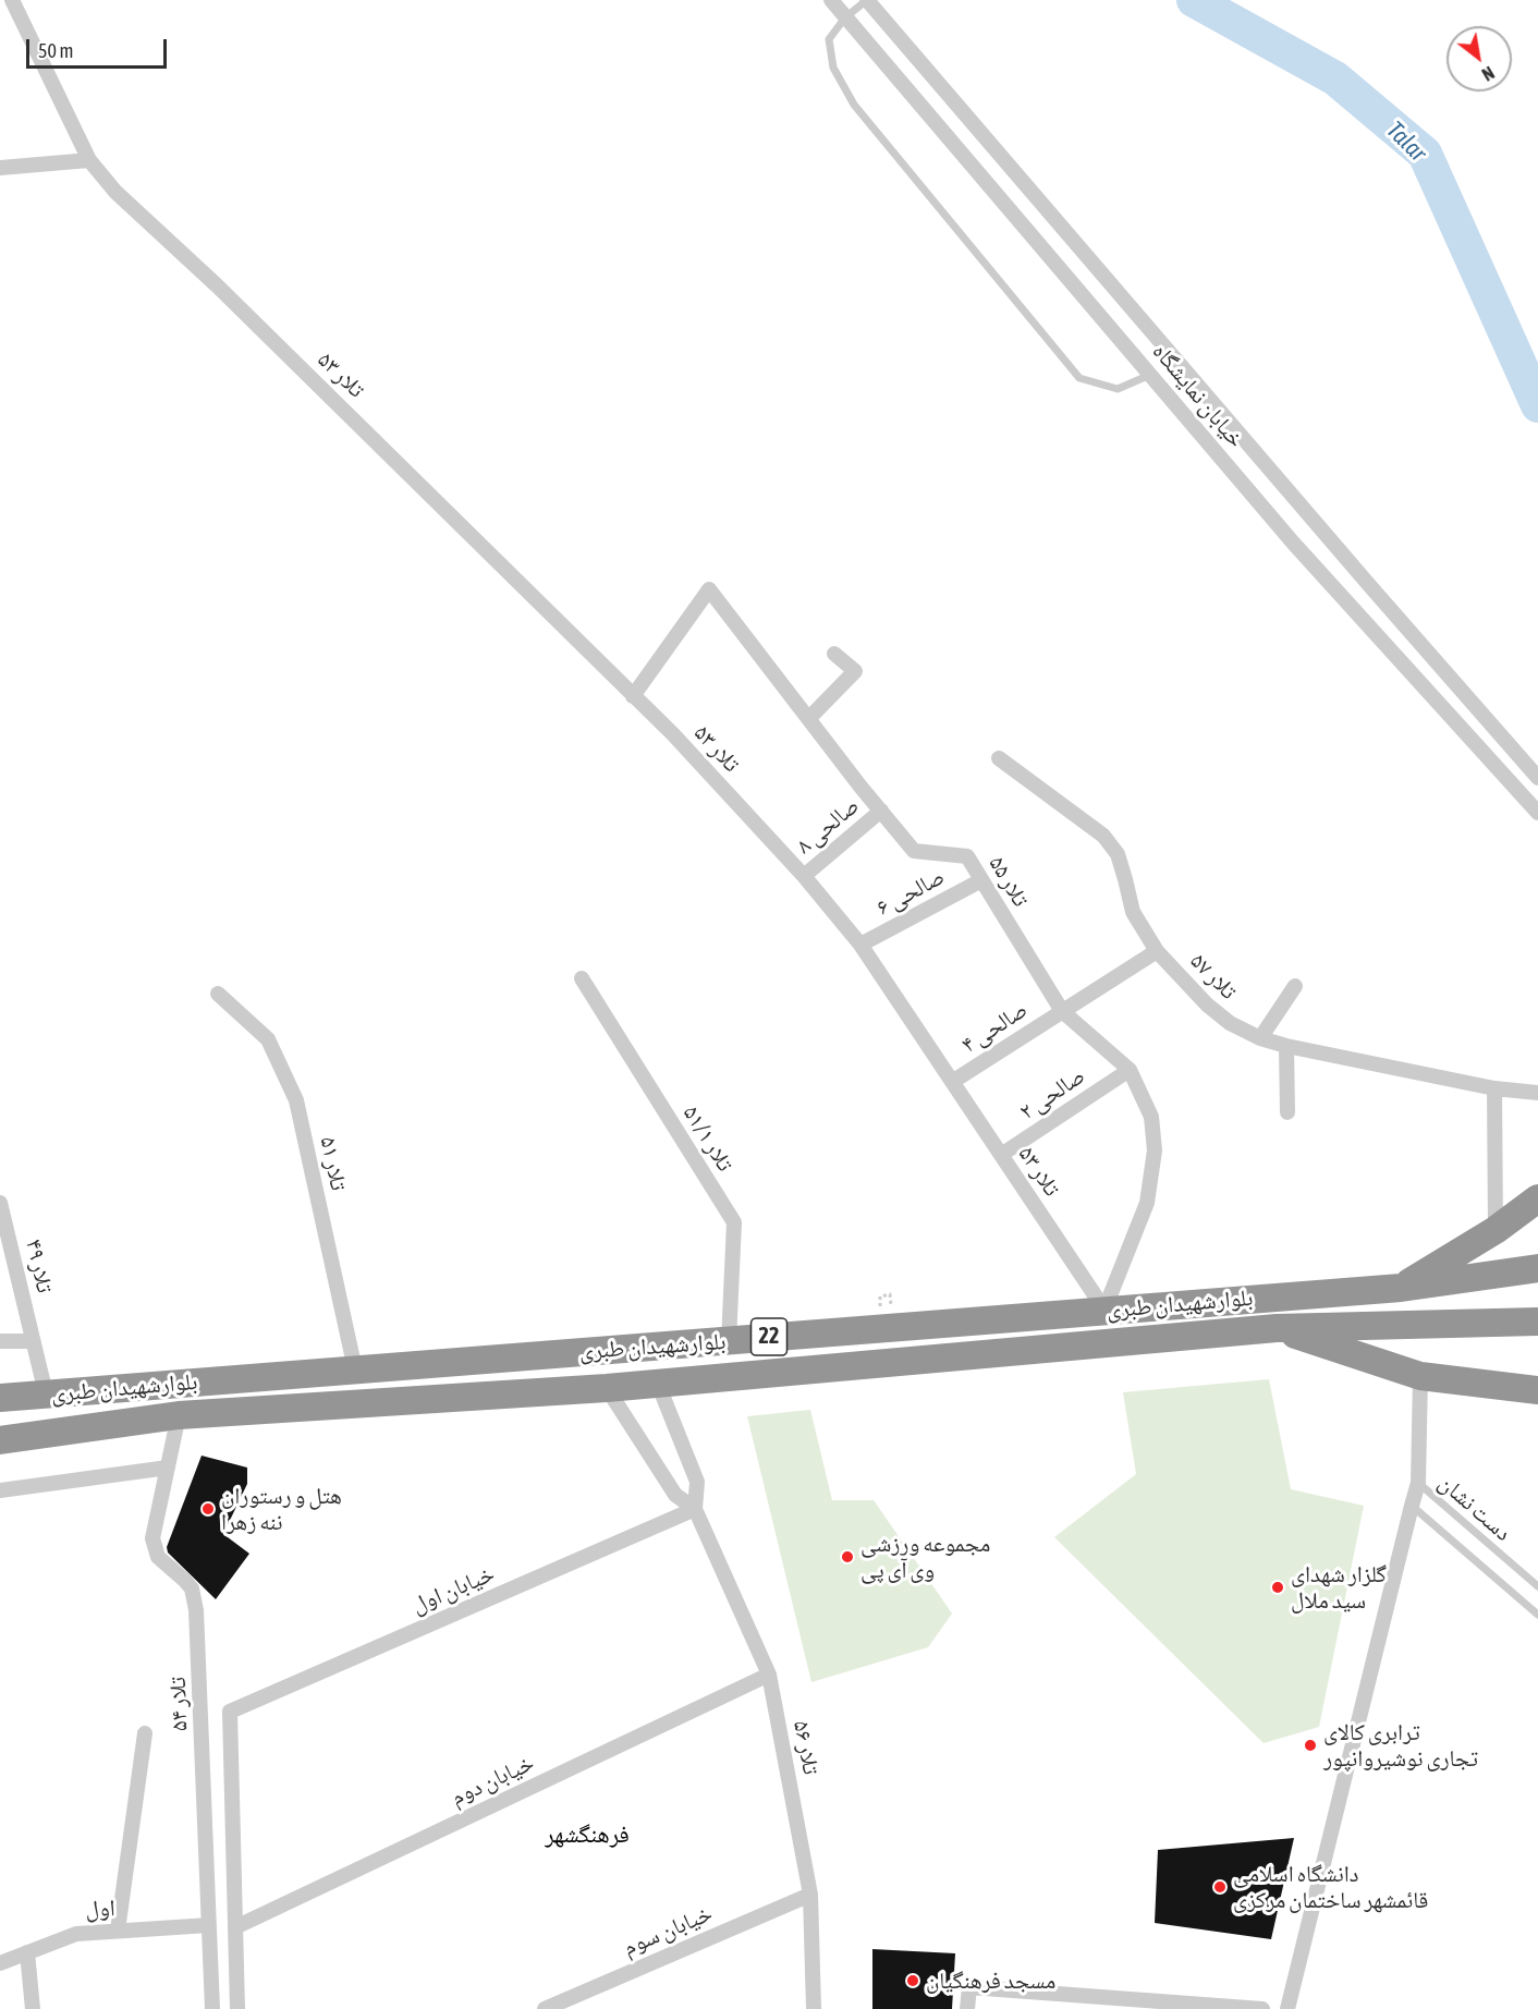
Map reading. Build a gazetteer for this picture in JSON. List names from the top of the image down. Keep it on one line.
{"streets":{"highway":["بلوارشهیدان طبری","22"],"street":["تلار ۵۳","خیابان نمایشگاه","صالحی ۸","تلار ۵۵","صالحی ۶","تلار ۵۷","صالحی ۴","صالحی ۲","تلار ۵۱/۱","تلار ۵۱","تلار ۴۹","خیابان اول","تلار ۵۴","تلار ۵۶","خیابان دوم","اول","خیابان سوم"],"lane":["دست نشان"]},"crossings":[["تلار ۵۳","صالحی ۸"],["تلار ۵۳","تلار ۵۵"],["تلار ۵۳","صالحی ۶"],["تلار ۵۳","صالحی ۴"],["تلار ۵۳","صالحی ۲"],["تلار ۵۳","بلوارشهیدان طبری"],["صالحی ۸","تلار ۵۵"],["تلار ۵۵","صالحی ۶"],["تلار ۵۵","صالحی ۴"],["تلار ۵۵","صالحی ۲"],["تلار ۵۵","بلوارشهیدان طبری"],["تلار ۵۷","صالحی ۴"],["تلار ۵۱/۱","بلوارشهیدان طبری"],["تلار ۵۱","بلوارشهیدان طبری"],["تلار ۴۹","بلوارشهیدان طبری"],["بلوارشهیدان طبری","تلار ۵۴"],["خیابان اول","تلار ۵۶"],["خیابان اول","خیابان دوم"],["تلار ۵۴","اول"],["تلار ۵۶","خیابان دوم"],["تلار ۵۶","خیابان سوم"]],"districts":["فرهنگشهر"],"water":["Talar"],"places":["هتل و رستوران ننه زهرا","مجموعه ورزشی وی آی پی","گلزار شهدای سید ملال","ترابری کالای تجاری نوشیروانپور","دانشگاه اسلامی قائمشهر ساختمان مرکزی","مسجد فرهنگیان"],"scale_bar":"50 m","north":"bottom right"}
